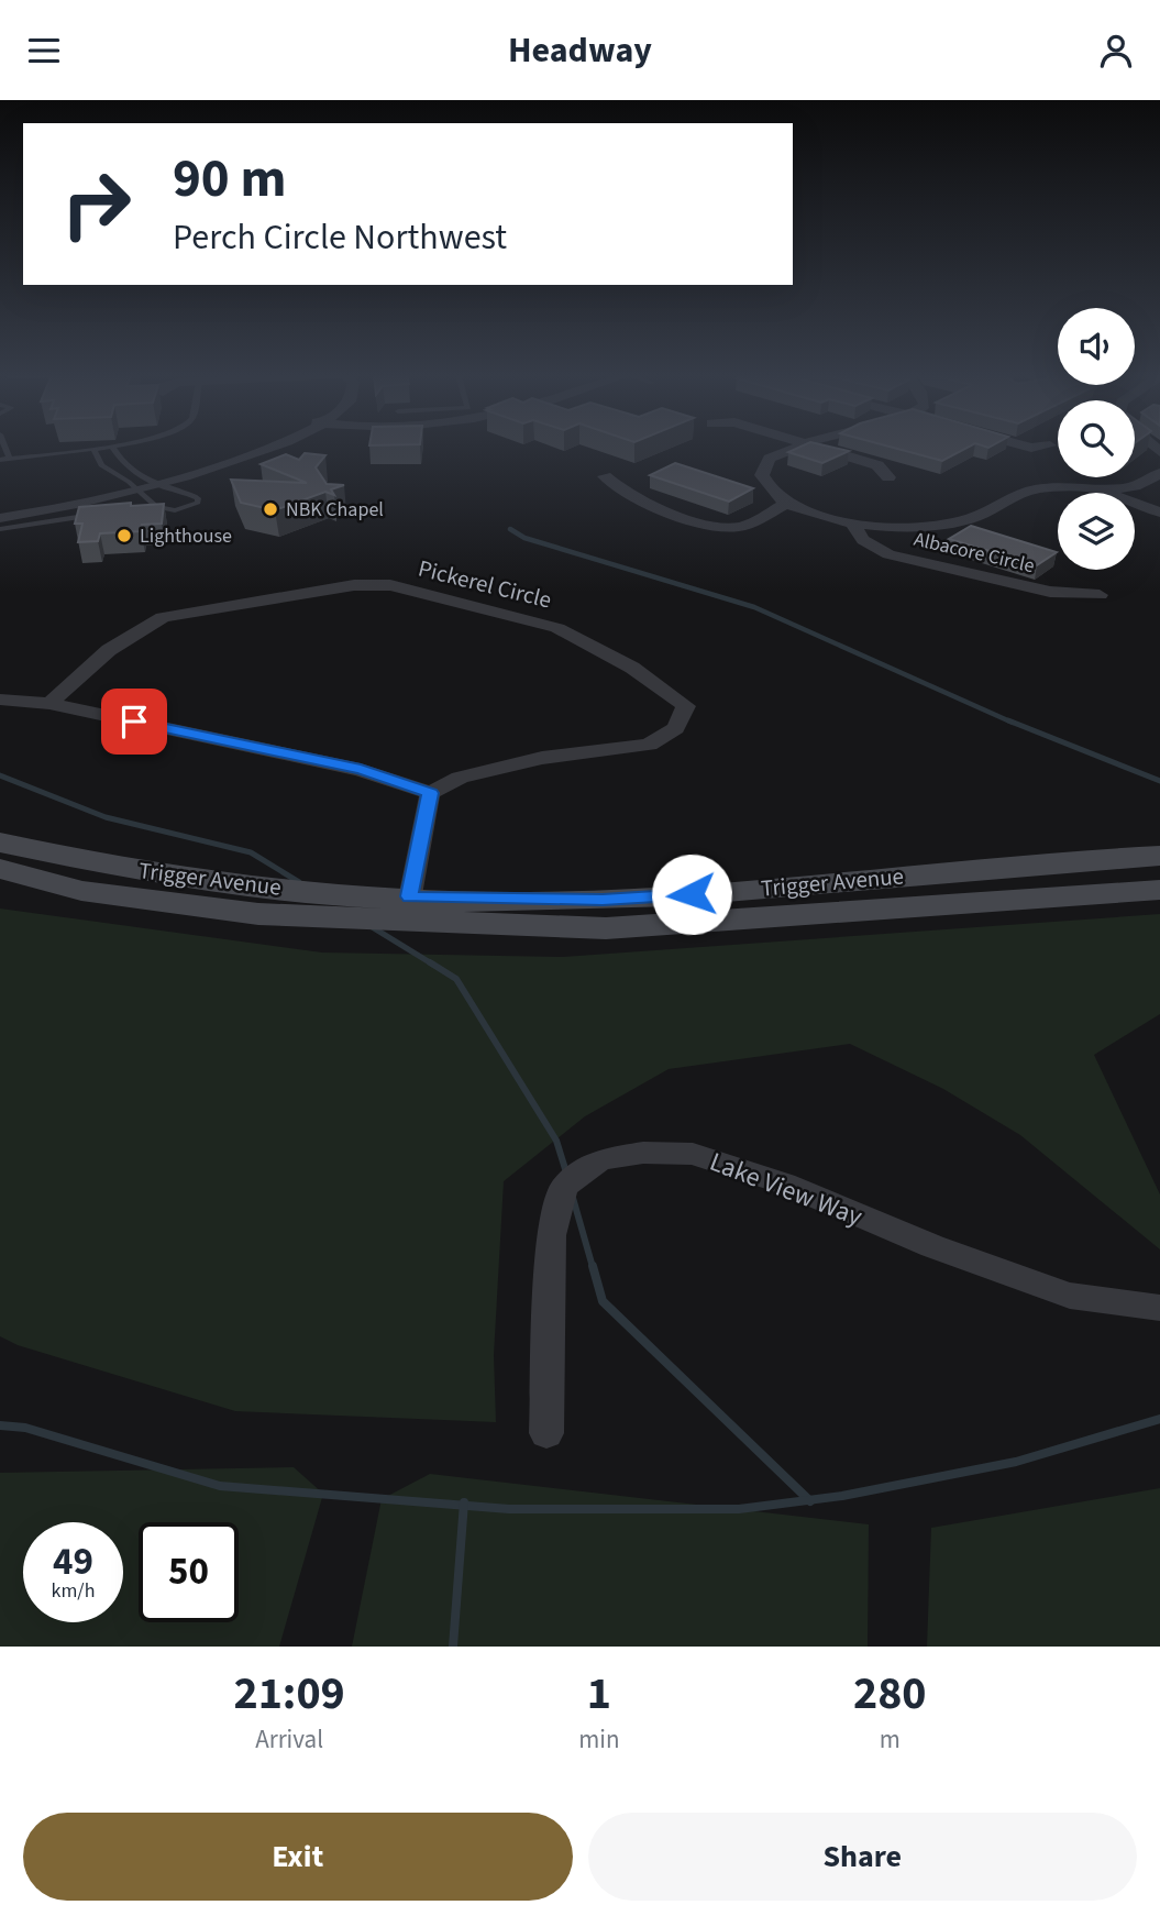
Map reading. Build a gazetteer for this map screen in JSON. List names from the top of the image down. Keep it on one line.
{"streets":{"main road":["Trigger Avenue"],"street":["Albacore Circle","Pickerel Circle","Lake View Way"]},"places":["NBK Chapel","Lighthouse"],"page":{"header":"Headway","turn":["90 m","Perch Circle Northwest"],"speed":"49 km/h","limit":"50","eta":["21:09","Arrival","1","min","280","m"],"buttons":["Exit","Share"]}}
